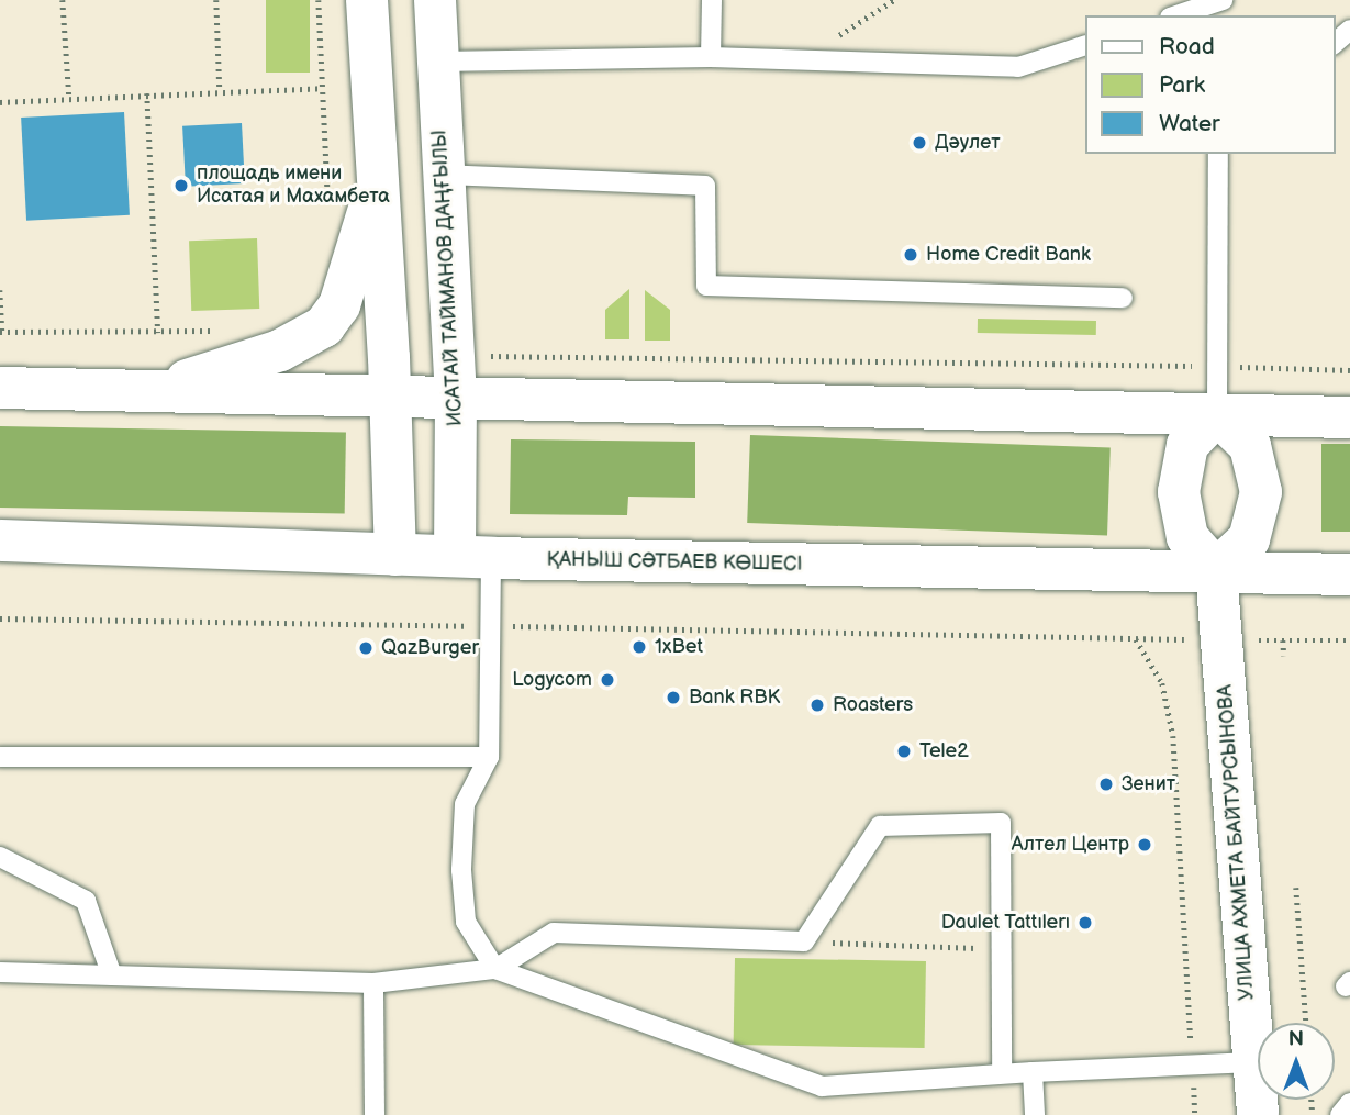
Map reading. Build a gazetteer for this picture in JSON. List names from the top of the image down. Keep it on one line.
{"streets":{"main road":["ИСАТАЙ ТАЙМАНОВ ДАҢҒЫЛЫ","ҚАНЫШ СӘТБАЕВ КӨШЕСІ","УЛИЦА АХМЕТА БАЙТУРСЫНОВА"]},"crossings":[["ИСАТАЙ ТАЙМАНОВ ДАҢҒЫЛЫ","ҚАНЫШ СӘТБАЕВ КӨШЕСІ"],["ҚАНЫШ СӘТБАЕВ КӨШЕСІ","УЛИЦА АХМЕТА БАЙТУРСЫНОВА"]],"places":["Дәулет","площадь имени Исатая и Махамбета","Home Credit Bank","1xBet","QazBurger","Logycom","Bank RBK","Roasters","Tele2","Зенит","Алтел Центр","Daulet Tattılerı"],"legend":["Road","Park","Water"],"north":"top"}
